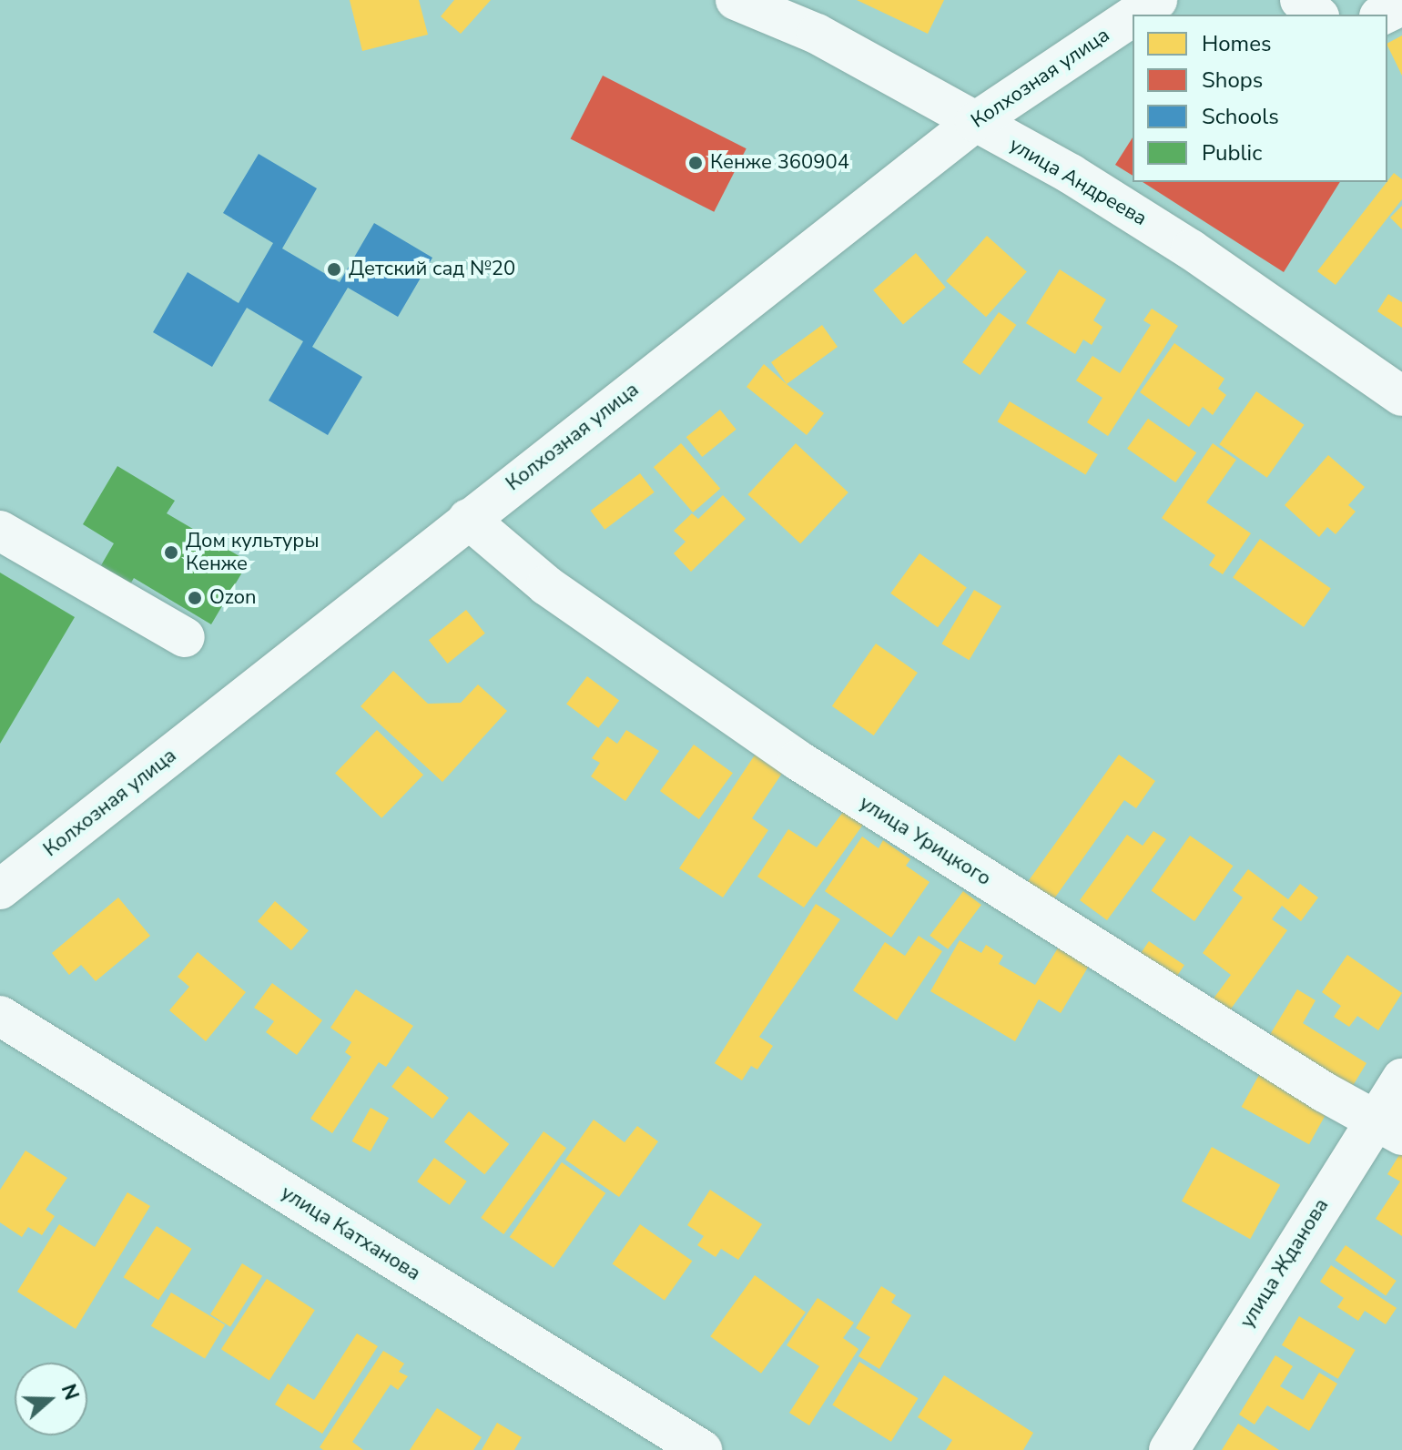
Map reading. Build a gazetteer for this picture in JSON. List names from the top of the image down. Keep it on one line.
{"streets":{"street":["Колхозная улица","улица Андреева","улица Урицкого","улица Катханова","улица Жданова"]},"crossings":[["Колхозная улица","улица Андреева"],["Колхозная улица","улица Урицкого"],["улица Урицкого","улица Жданова"]],"places":["Кенже 360904","Детский сад №20","Дом культуры Кенже","Ozon"],"legend":["Homes","Shops","Schools","Public"],"north":"right"}
